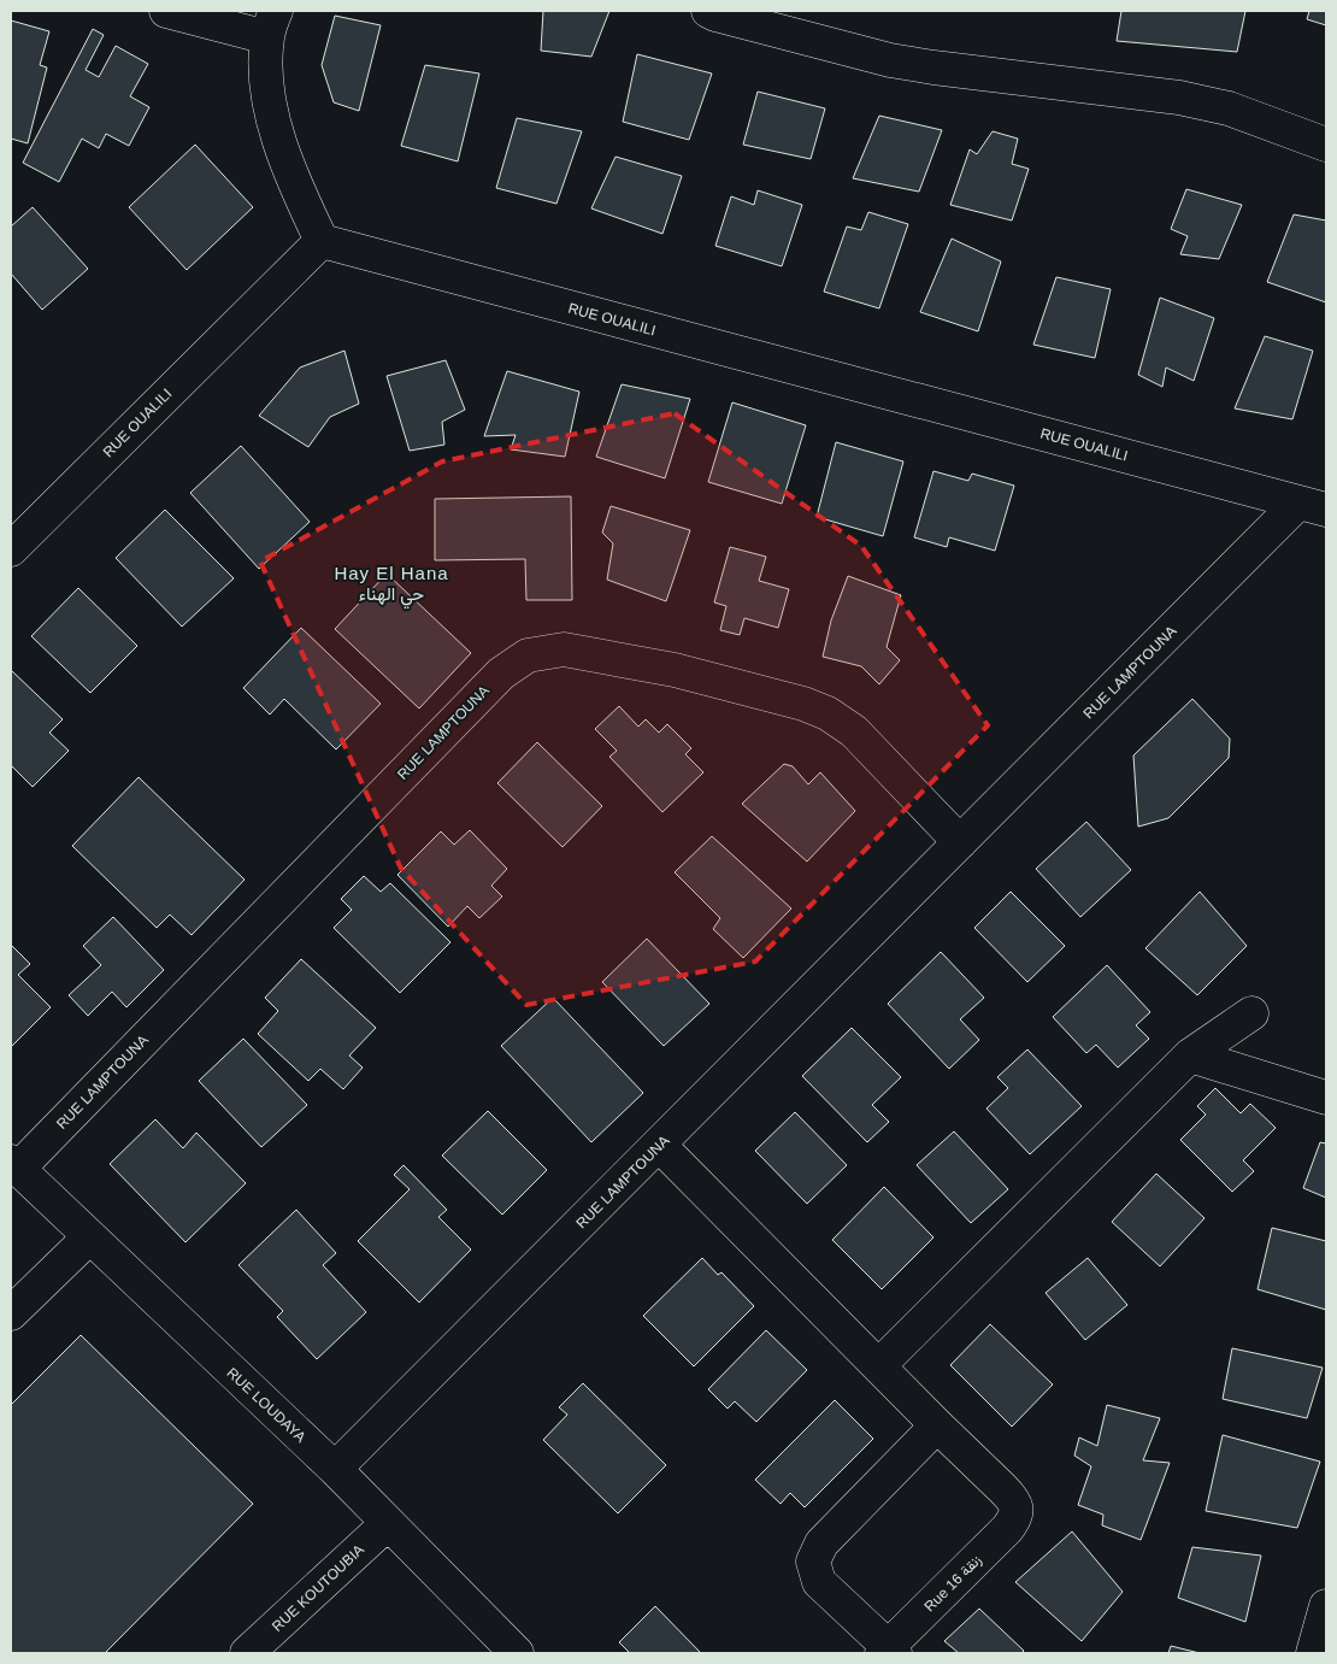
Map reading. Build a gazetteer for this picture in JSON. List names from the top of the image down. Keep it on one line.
{"streets":{"street":["RUE OUALILI","RUE LAMPTOUNA","RUE LOUDAYA","Rue 16 زنقة","RUE KOUTOUBIA"]},"crossings":[["RUE OUALILI","RUE LAMPTOUNA"],["RUE LAMPTOUNA","RUE LOUDAYA"],["RUE LOUDAYA","RUE KOUTOUBIA"]],"districts":["Hay El Hana حي الهناء"]}
